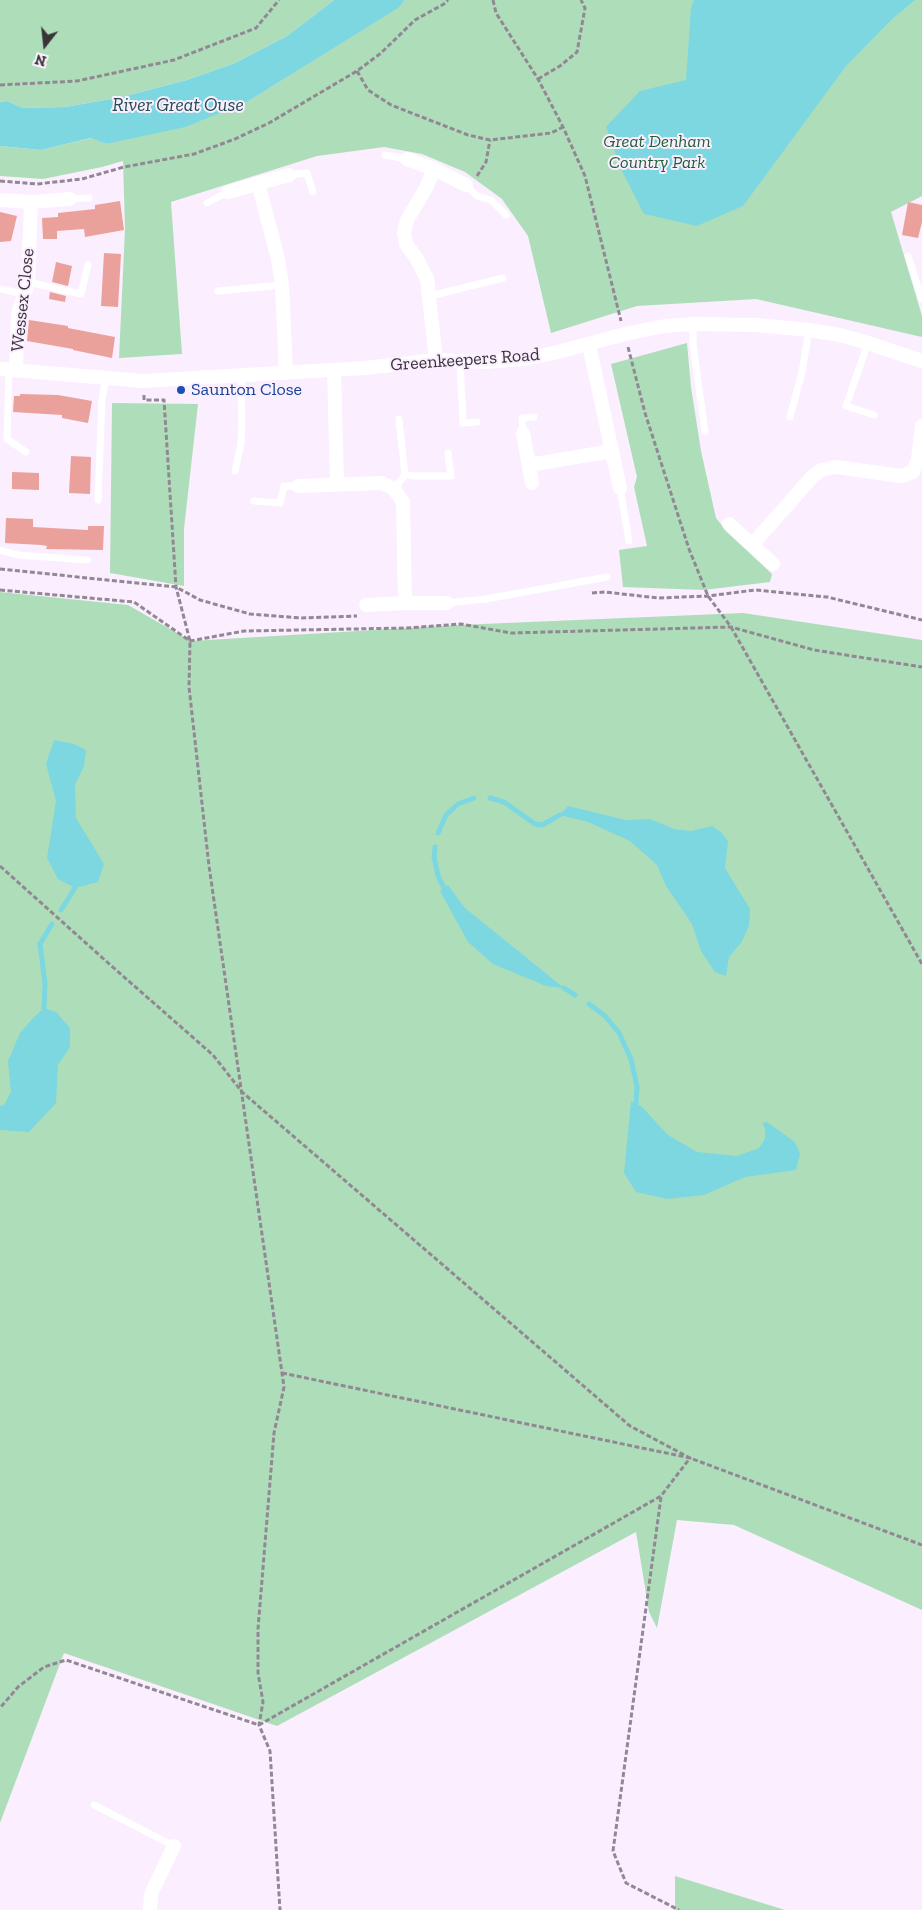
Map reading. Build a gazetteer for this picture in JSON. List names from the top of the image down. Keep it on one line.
{"streets":{"street":["Wessex Close","Greenkeepers Road"]},"crossings":[["Wessex Close","Greenkeepers Road"]],"water":["River Great Ouse"],"parks":["Great Denham Country Park"],"places":["Saunton Close"],"north":"bottom"}
